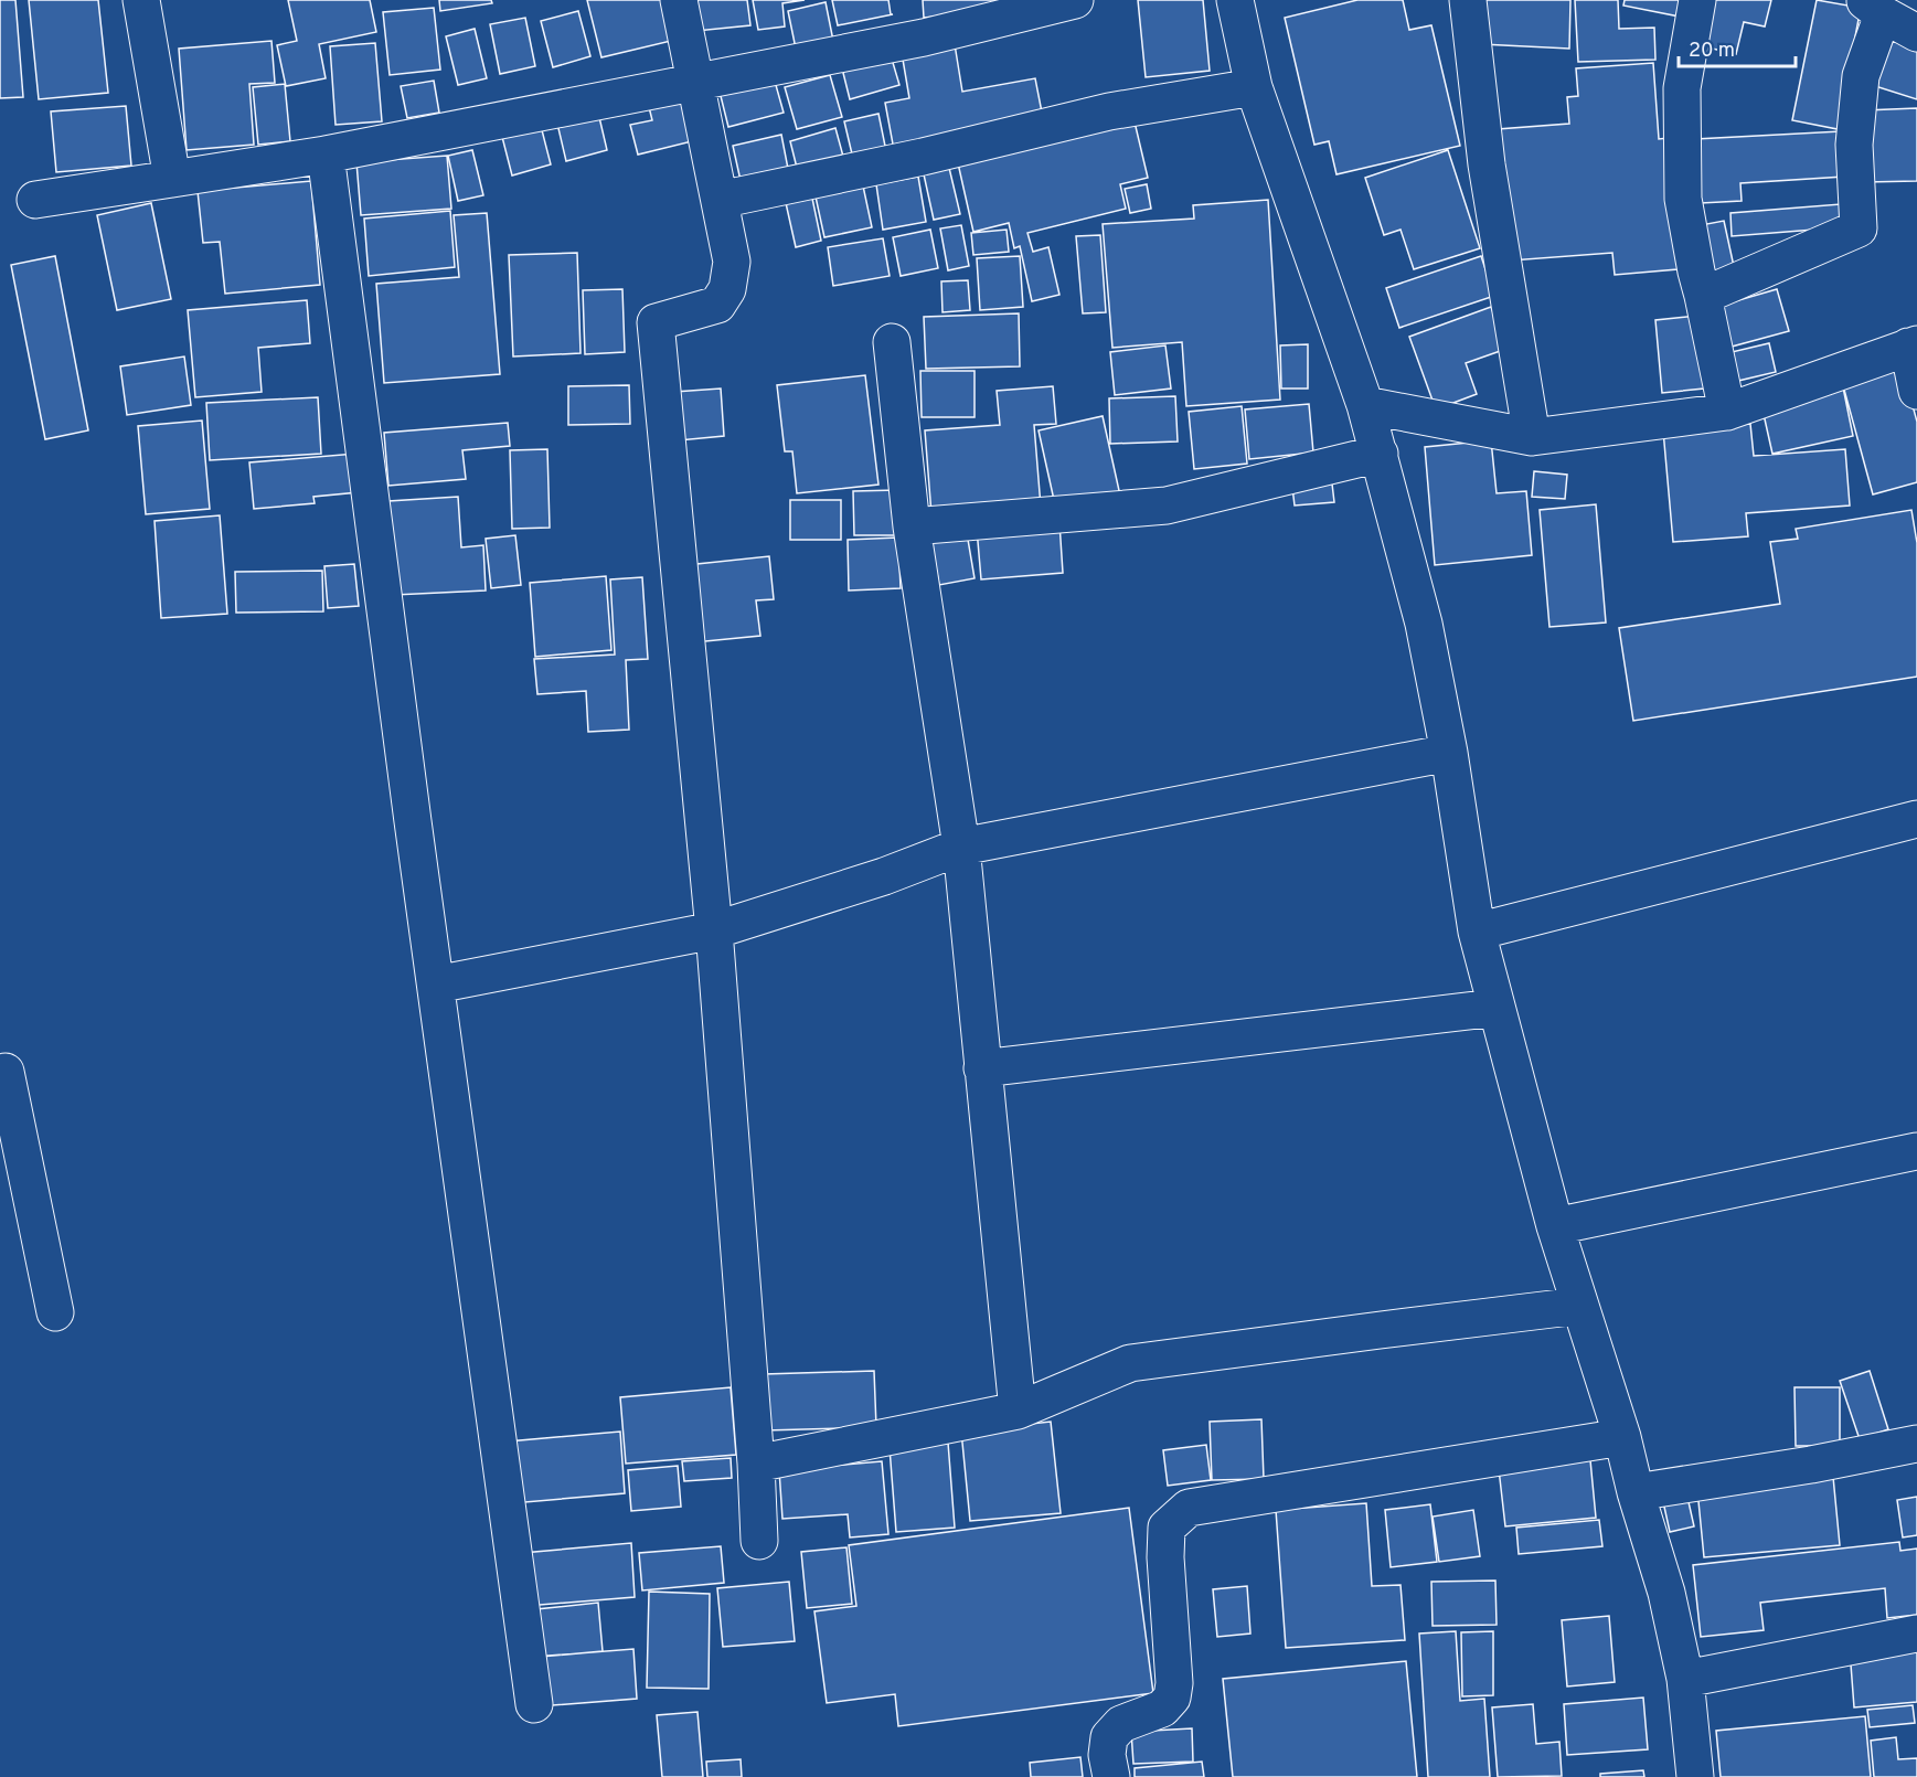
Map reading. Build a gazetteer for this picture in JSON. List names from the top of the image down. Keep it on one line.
{"scale_bar":"20 m"}
